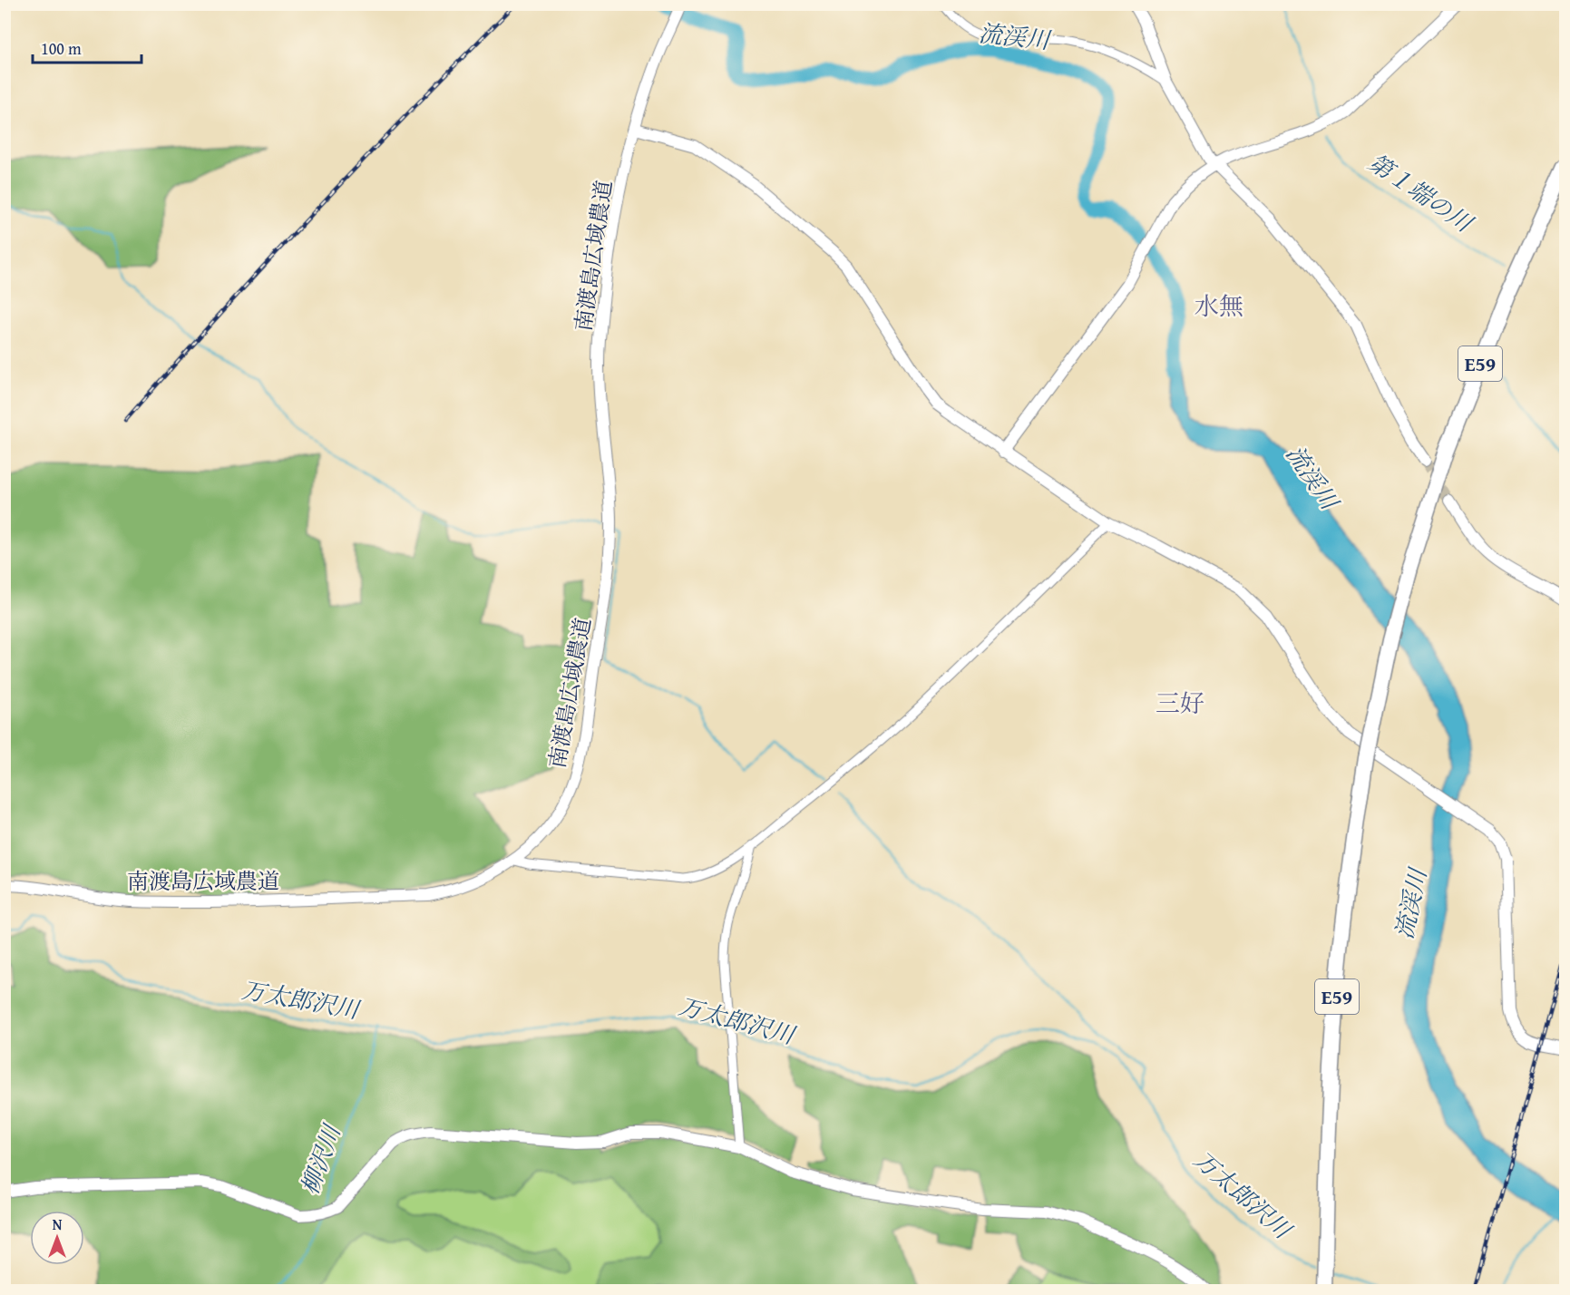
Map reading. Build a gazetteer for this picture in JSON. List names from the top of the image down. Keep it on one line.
{"streets":{"highway":["E59"],"street":["南渡島広域農道"]},"districts":["水無","三好"],"water":["流渓川","第１端の川","万太郎沢川","柳沢川"],"scale_bar":"100 m","north":"top"}
